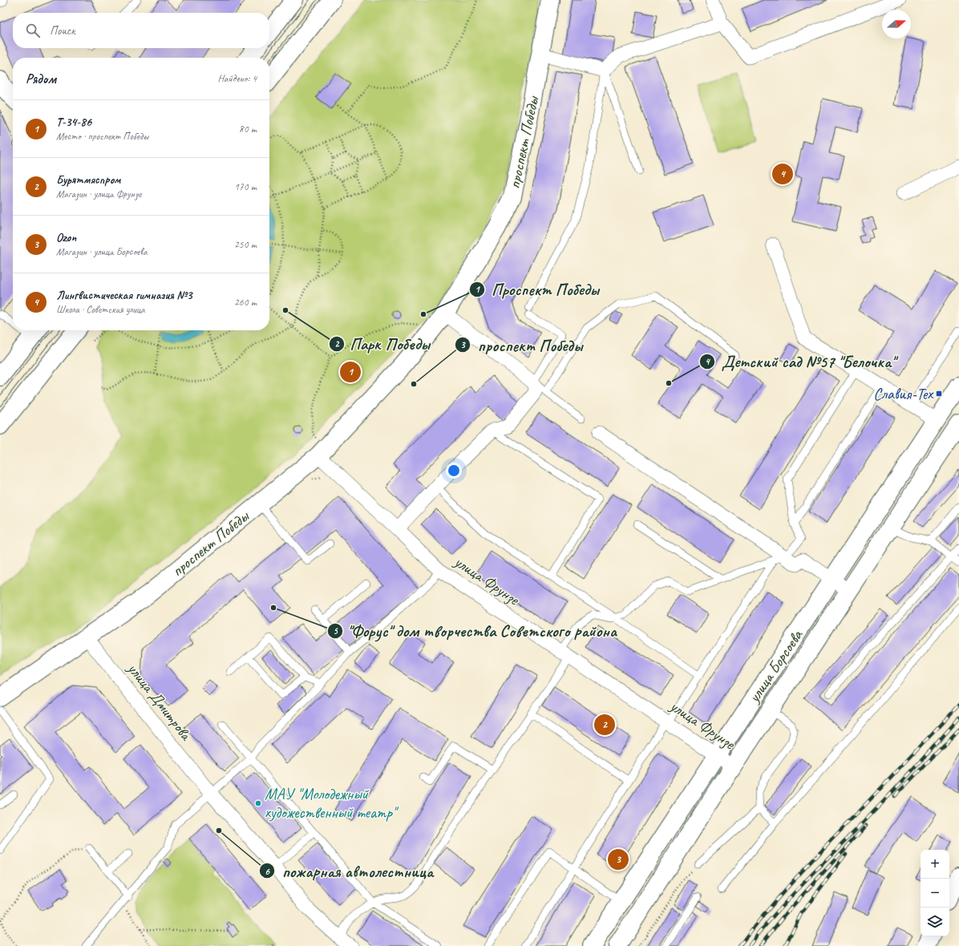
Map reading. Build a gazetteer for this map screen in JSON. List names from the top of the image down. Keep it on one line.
{"streets":{"main road":["проспект Победы","улица Борсоева"],"street":["улица Фрунзе","улица Дмитрова"]},"crossings":[["проспект Победы","улица Фрунзе"],["проспект Победы","улица Дмитрова"],["улица Фрунзе","улица Борсоева"]],"places":{"other":["Парк Победы","Проспект Победы","Детский сад №57 \"Белочка\"","проспект Победы","\"Форус\" дом творчества Советского района","МАУ \"Молодежный художественный театр\"","пожарная автолестница"],"transit":["Славия-Тех"]},"north":"right","page":{"search":"Поиск","heading":["Рядом","Найдено: 4"],"list":[{"mark":"1","name":"T-34-86","note":"Место · проспект Победы","value":"80 m"},{"mark":"2","name":"Бурятмяспром","note":"Магазин · улица Фрунзе","value":"170 m"},{"mark":"3","name":"Ozon","note":"Магазин · улица Борсоева","value":"250 m"},{"mark":"4","name":"Лингвистическая гимназия №3","note":"Школа · Советская улица","value":"260 m"}],"pins":["4","1","2","3"],"map_buttons":["+","−"]}}
